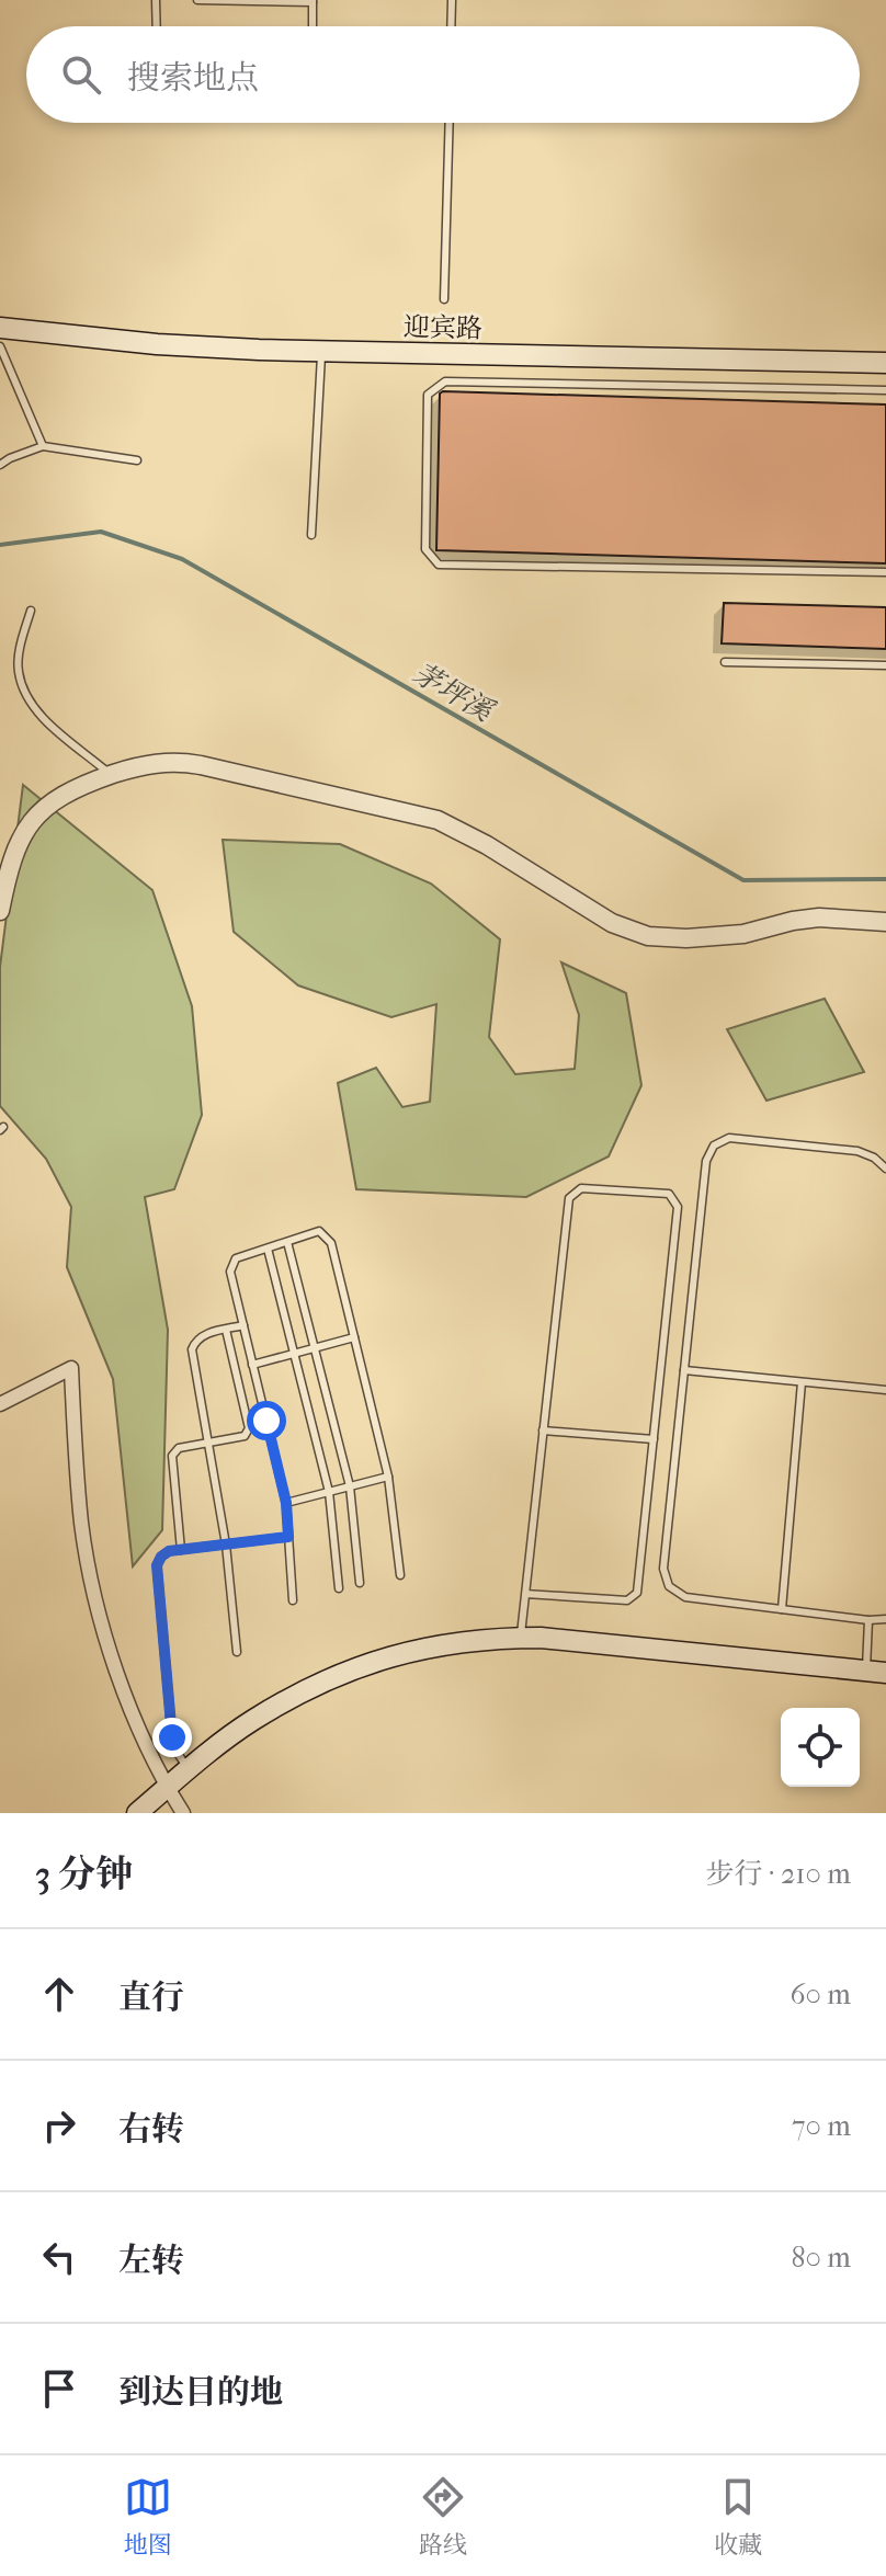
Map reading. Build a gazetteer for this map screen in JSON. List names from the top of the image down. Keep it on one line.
{"streets":{"main road":["迎宾路"]},"water":["茅坪溪"],"page":{"search":"搜索地点","heading":["3 分钟","步行 · 210 m"],"list":[["直行","60 m"],["右转","70 m"],["左转","80 m"],"到达目的地"],"nav":["地图","路线","收藏"]}}
